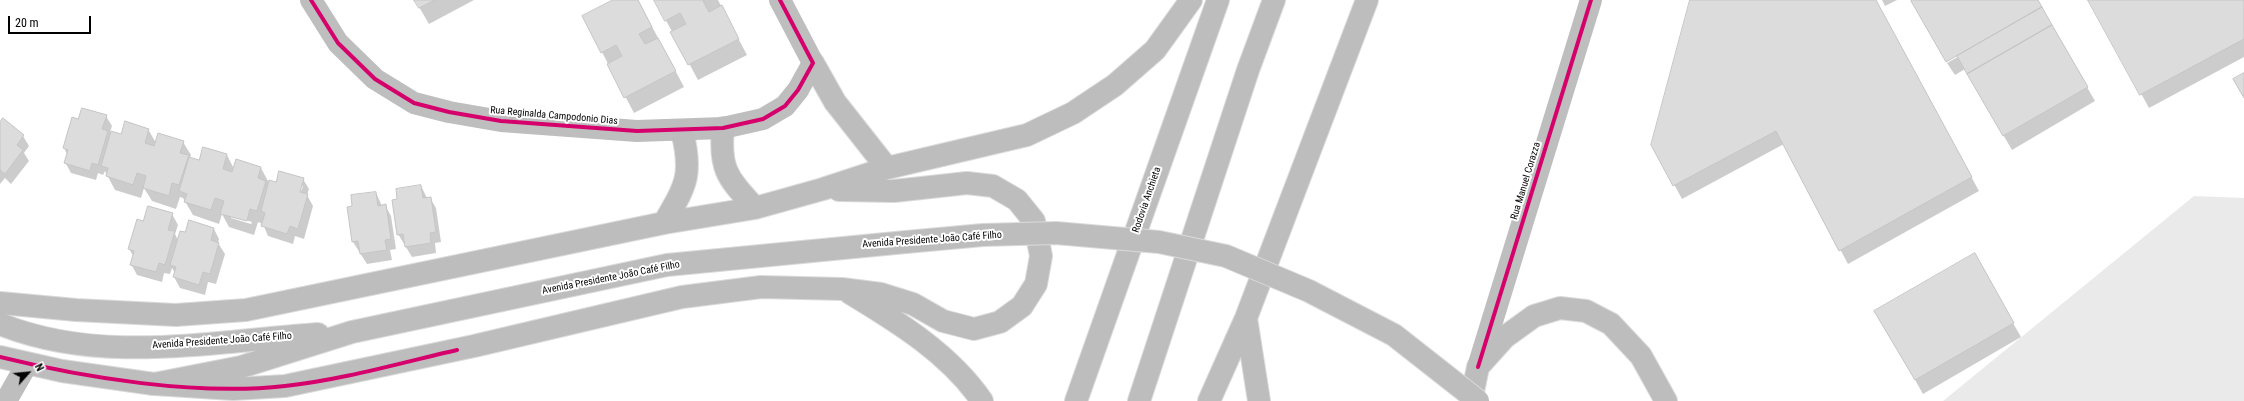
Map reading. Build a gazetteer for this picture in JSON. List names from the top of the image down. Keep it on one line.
{"streets":{"main road":["Rodovia Anchieta","Avenida Presidente João Café Filho"],"street":["Rua Reginalda Campodonio Dias","Rua Manuel Corazza"]},"scale_bar":"20 m","north":"top right"}
